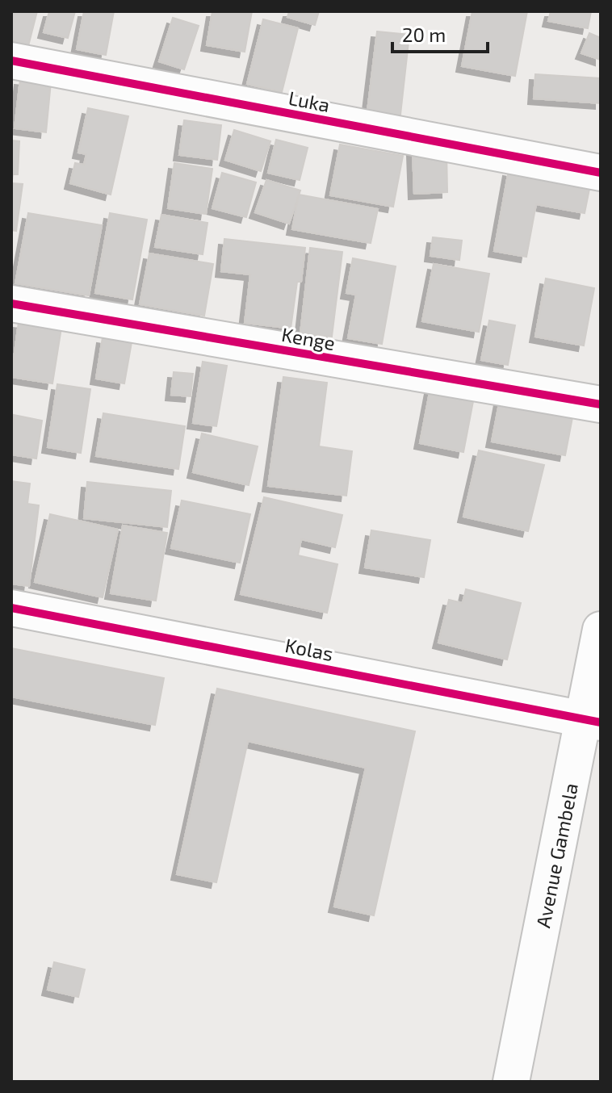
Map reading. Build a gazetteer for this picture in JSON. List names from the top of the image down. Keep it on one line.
{"streets":{"street":["Luka","Kenge","Kolas","Avenue Gambela"]},"crossings":[["Kolas","Avenue Gambela"]],"scale_bar":"20 m"}
